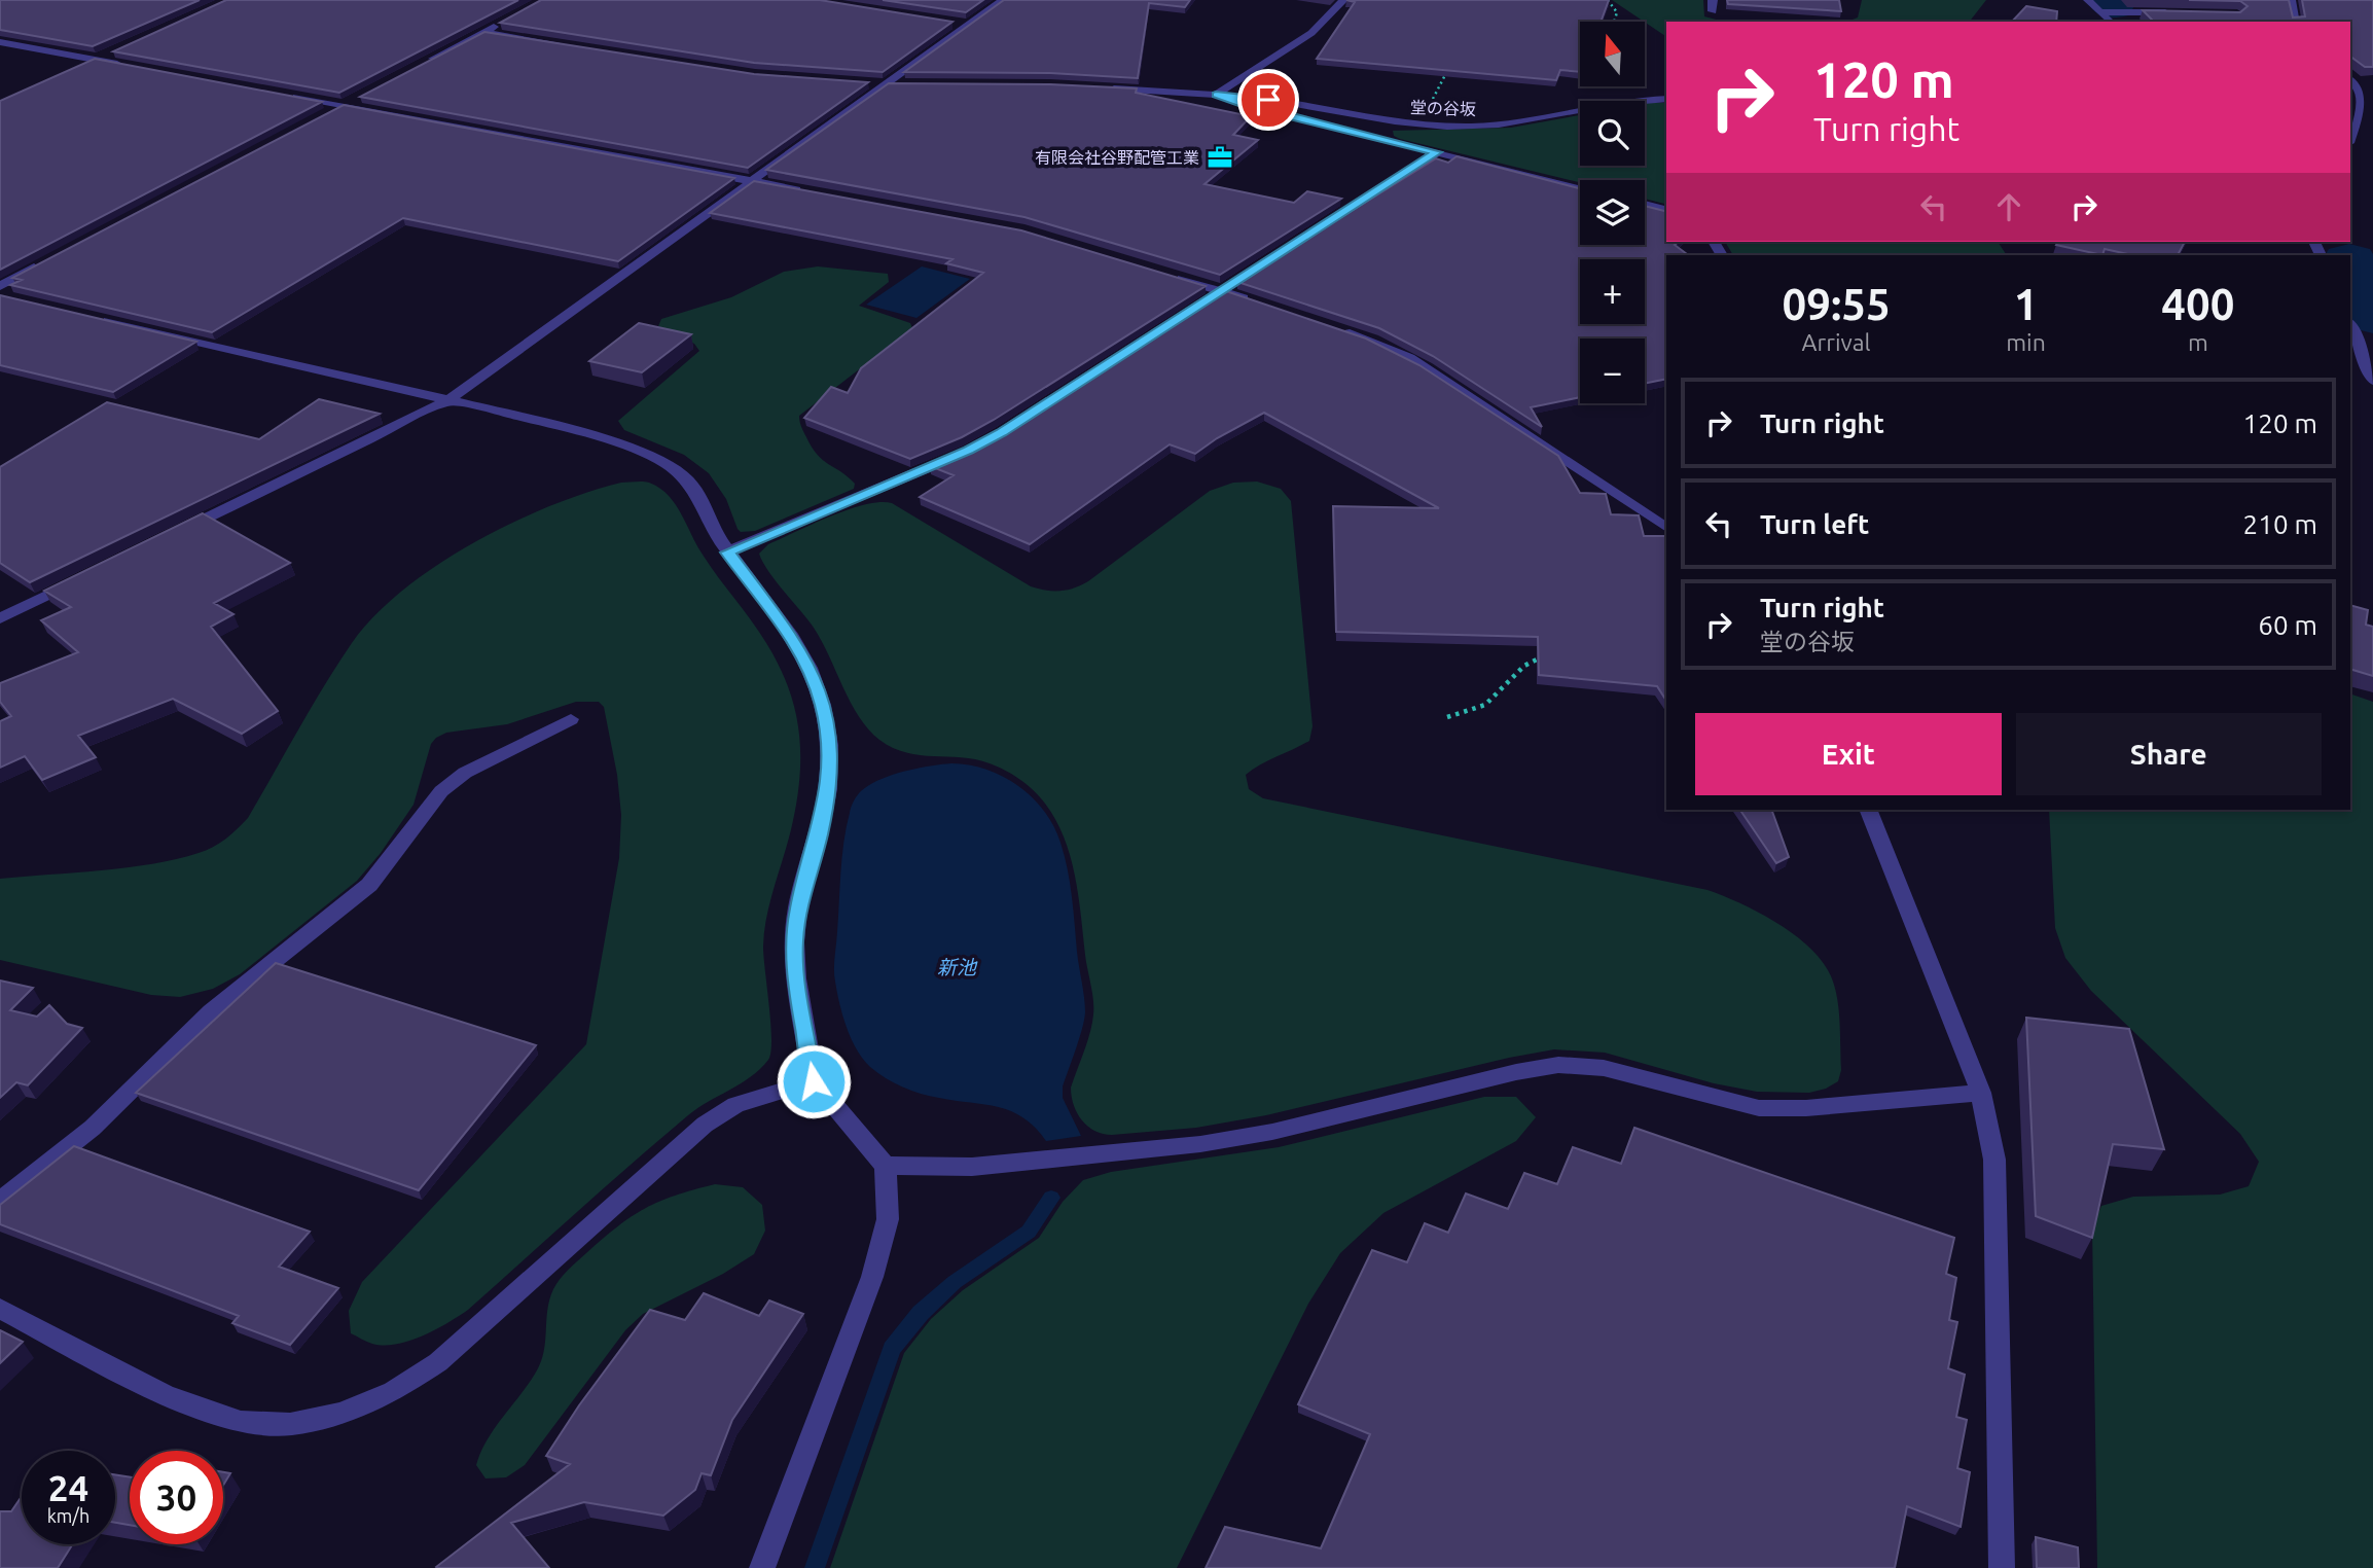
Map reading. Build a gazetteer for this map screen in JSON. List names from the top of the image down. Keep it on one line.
{"streets":{"street":["堂の谷坂"]},"water":["新池"],"places":{"office":["有限会社谷野配管工業"]},"north":"top","page":{"map_buttons":["+","−"],"turn":["120 m","Turn right"],"eta":["09:55","Arrival","1","min","400","m"],"list":[{"name":"Turn right","value":"120 m"},{"name":"Turn left","value":"210 m"},{"name":"Turn right","note":"堂の谷坂","value":"60 m"}],"buttons":["Exit","Share"],"speed":"24 km/h","limit":"30"}}
